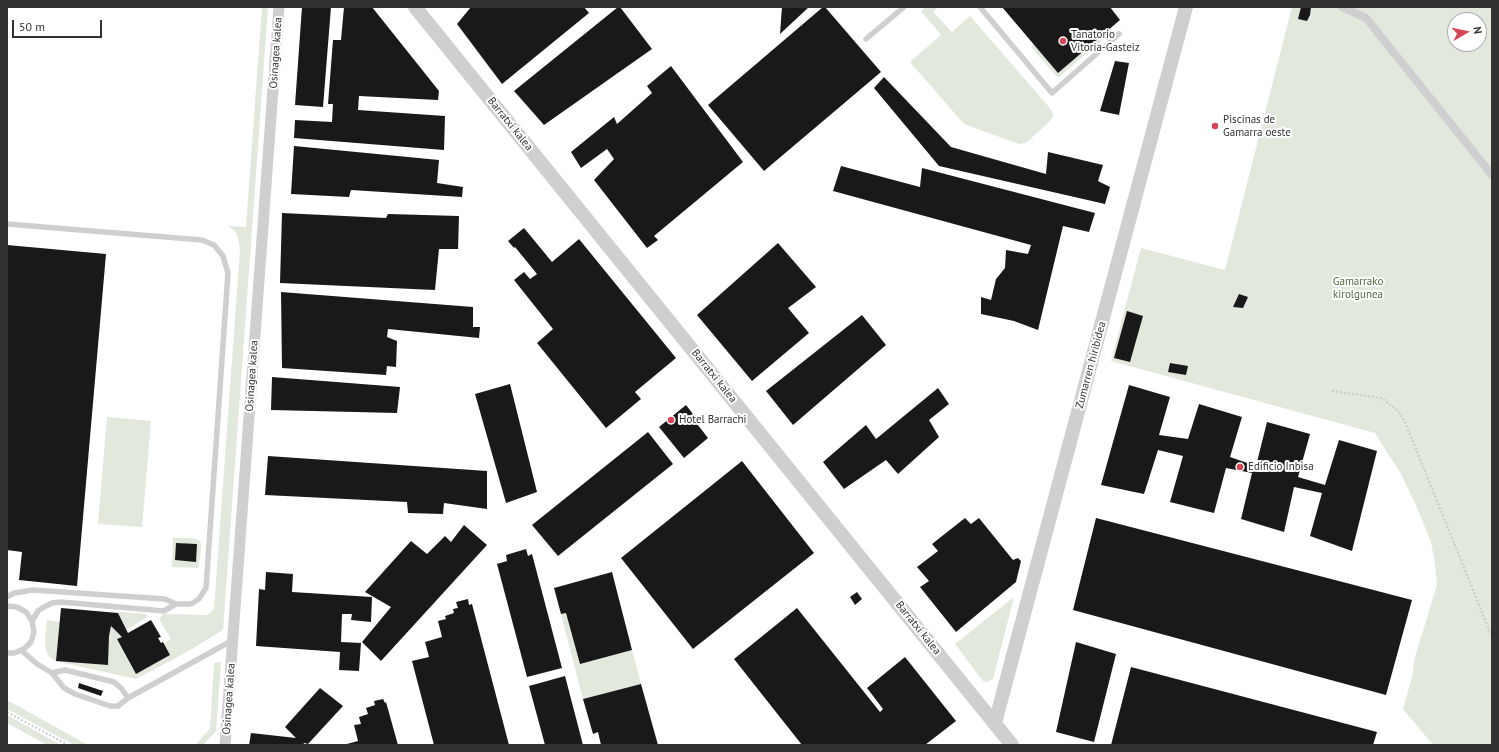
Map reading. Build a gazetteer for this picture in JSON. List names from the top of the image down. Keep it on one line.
{"streets":{"street":["Osinagea kalea","Barratxi kalea","Zumarren hiribidea"]},"crossings":[["Barratxi kalea","Zumarren hiribidea"]],"parks":["Gamarrako kirolgunea"],"places":["Tanatorio Vitoria-Gasteiz","Piscinas de Gamarra oeste","Hotel Barrachi","Edificio Inbisa"],"scale_bar":"50 m","north":"right"}
